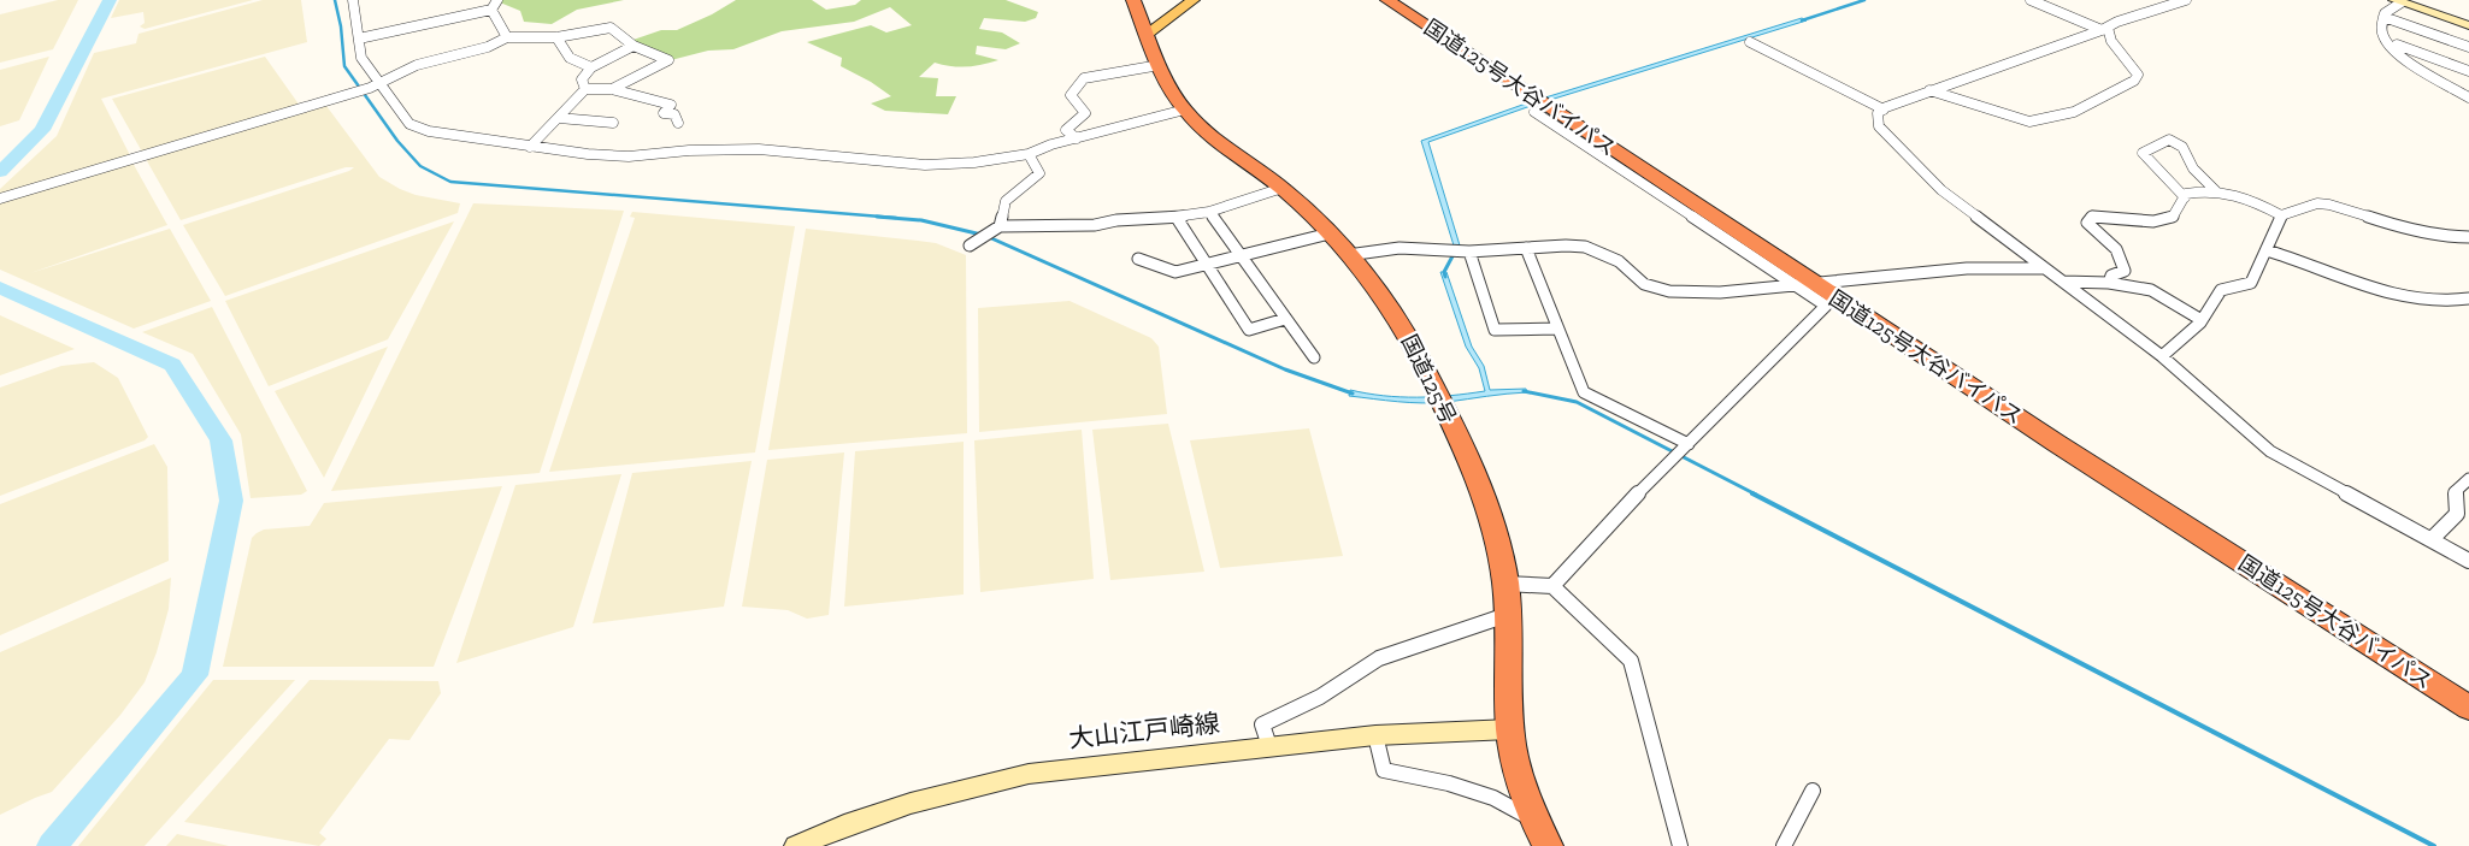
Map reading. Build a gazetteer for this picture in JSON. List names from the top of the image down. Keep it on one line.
{"streets":{"highway":["国道125号大谷バイパス","国道125号"],"main road":["大山江戸崎線"]},"crossings":[["国道125号","大山江戸崎線"]]}
